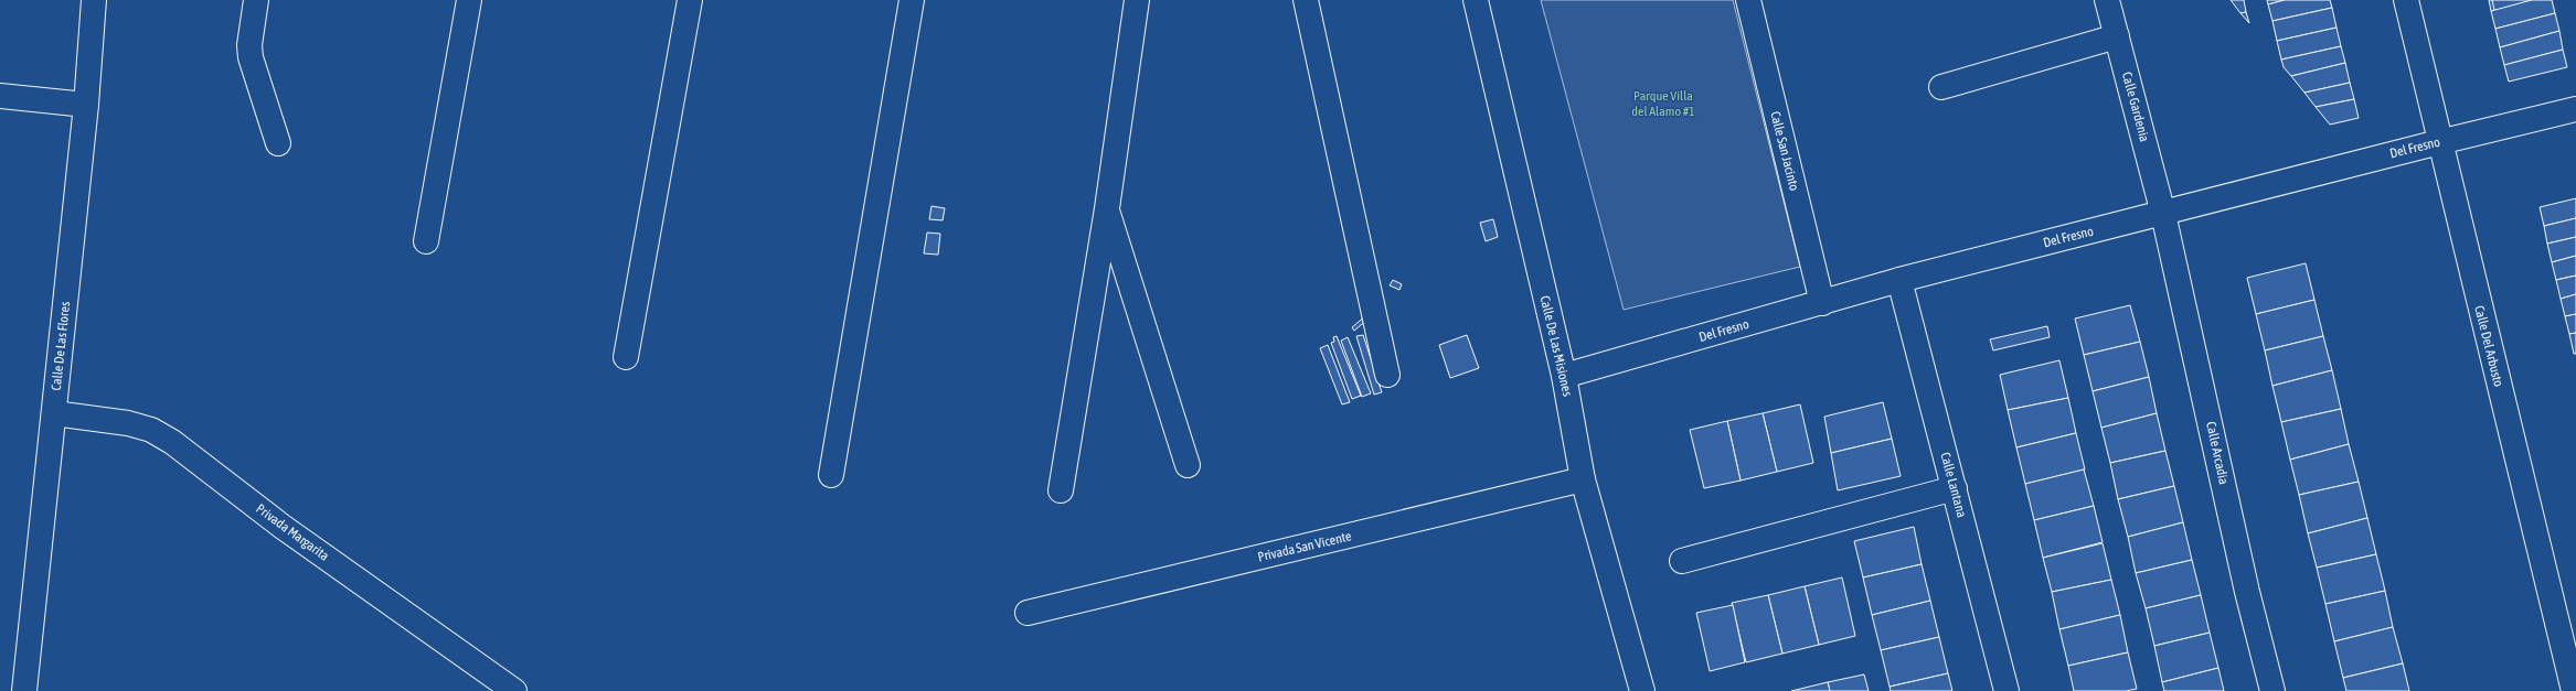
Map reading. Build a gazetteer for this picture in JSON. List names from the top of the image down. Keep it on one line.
{"streets":{"street":["Calle Gardenia","Del Fresno","Calle San Jacinto","Calle De Las Flores","Calle De Las Misiones","Calle Del Arbusto","Calle Arcadia","Calle Lantana","Privada Margarita","Privada San Vicente"]},"crossings":[["Calle Gardenia","Del Fresno"],["Calle Gardenia","Calle Arcadia"],["Del Fresno","Calle San Jacinto"],["Del Fresno","Calle De Las Misiones"],["Del Fresno","Calle Del Arbusto"],["Del Fresno","Calle Arcadia"],["Del Fresno","Calle Lantana"],["Calle De Las Flores","Privada Margarita"],["Calle De Las Misiones","Privada San Vicente"]],"parks":["Parque Villa del Alamo #1"]}
